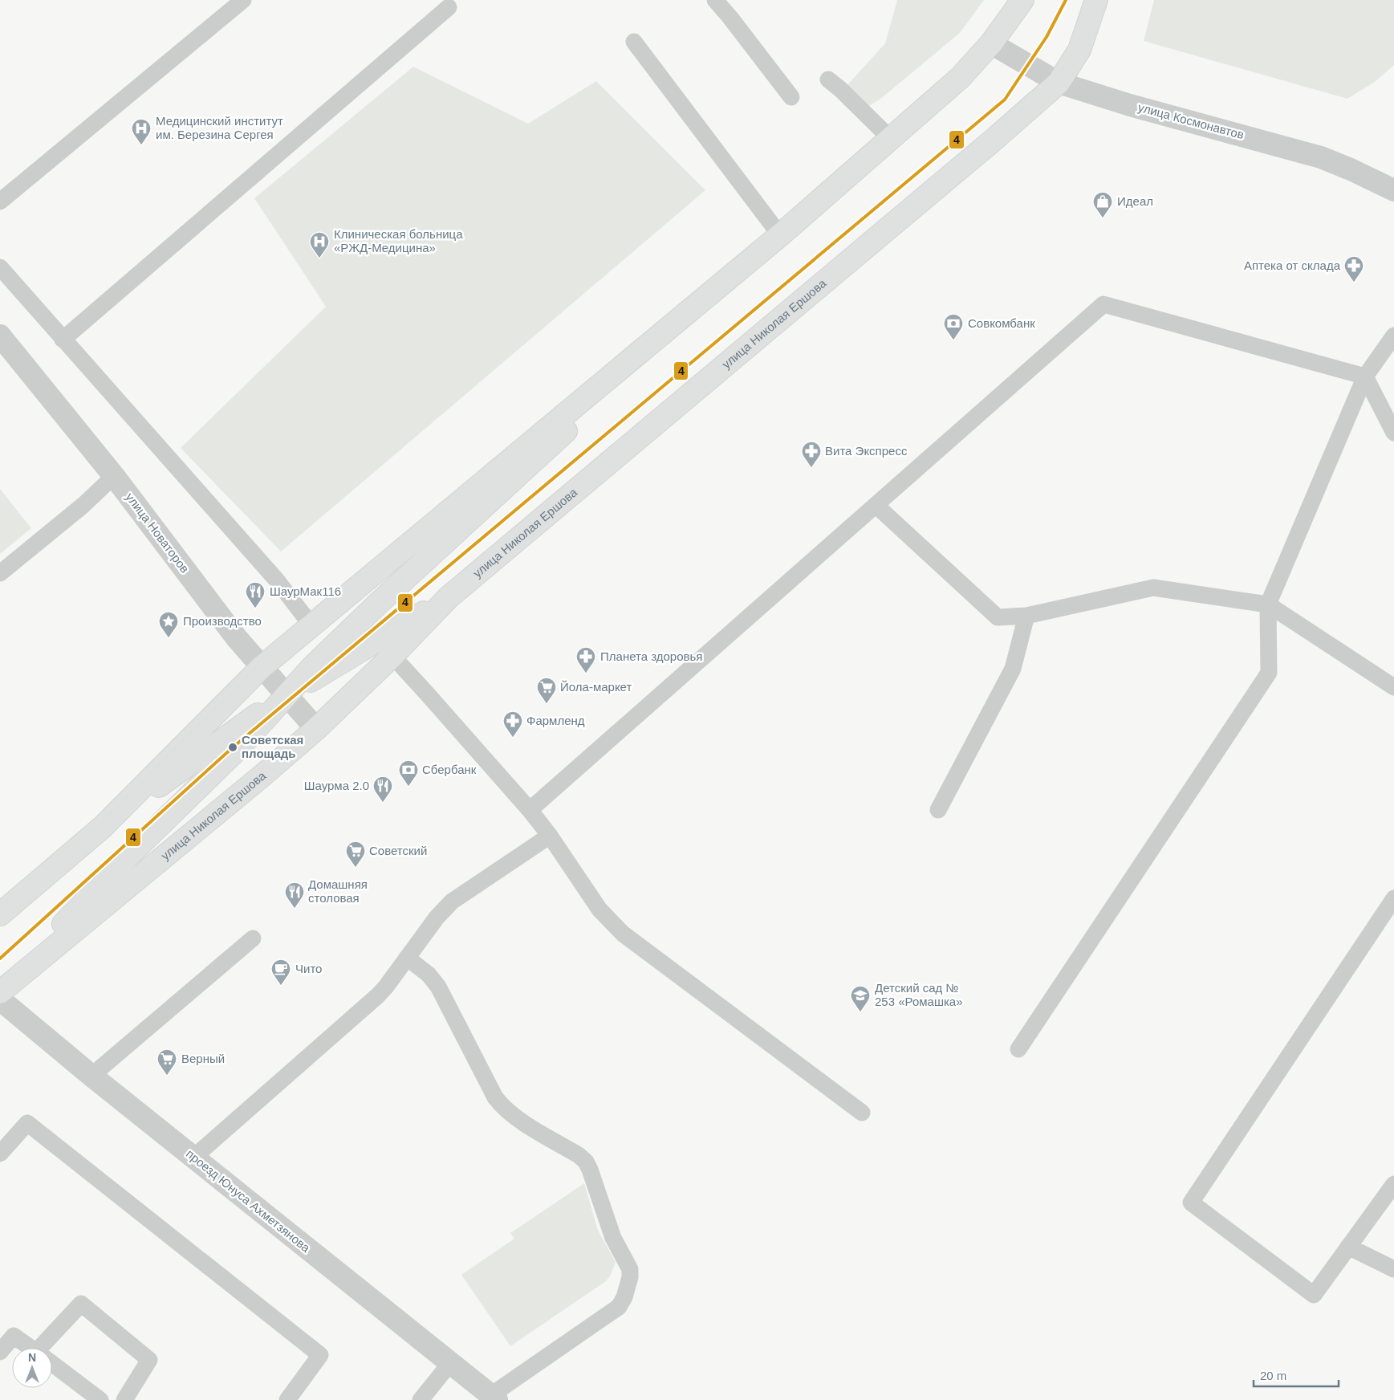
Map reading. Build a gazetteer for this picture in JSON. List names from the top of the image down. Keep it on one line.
{"streets":{"main road":["улица Николая Ершова"],"street":["улица Космонавтов","улица Новаторов","проезд Юнуса Ахметзянова"]},"crossings":[["улица Космонавтов","улица Николая Ершова"],["улица Николая Ершова","улица Новаторов"]],"places":{"hospital":["Медицинский институт им. Березина Сергея","Клиническая больница «РЖД-Медицина»"],"shop":["Идеал"],"pharmacy":["Аптека от склада","Вита Экспресс","Планета здоровья","Фармленд"],"bank":["Совкомбанк","Сбербанк"],"restaurant":["ШаурМак116","Шаурма 2.0","Домашняя столовая"],"place":["Производство"],"supermarket":["Йола-маркет","Советский","Верный"],"other":["Советская площадь"],"cafe":["Чито"],"school or university":["Детский сад № 253 «Ромашка»"]},"lines":["transit line 4"],"scale_bar":"20 m","north":"top"}
